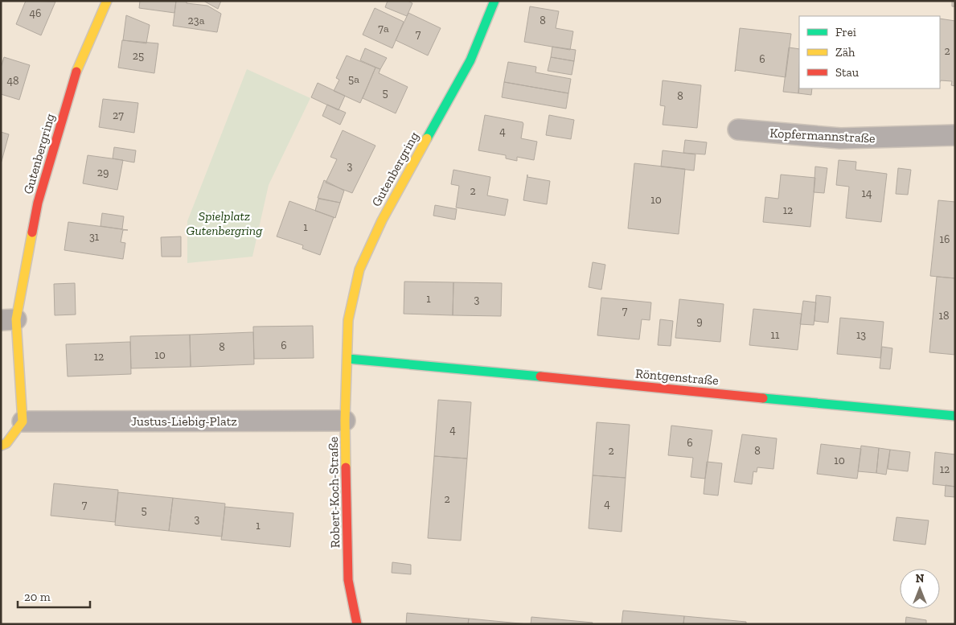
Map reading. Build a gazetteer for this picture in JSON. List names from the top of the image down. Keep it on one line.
{"streets":{"street":["Kopfermannstraße","Gutenbergring","Röntgenstraße","Justus-Liebig-Platz","Robert-Koch-Straße"]},"crossings":[["Gutenbergring","Röntgenstraße"],["Gutenbergring","Justus-Liebig-Platz"],["Gutenbergring","Robert-Koch-Straße"],["Röntgenstraße","Robert-Koch-Straße"],["Justus-Liebig-Platz","Robert-Koch-Straße"]],"parks":["Spielplatz Gutenbergring"],"house_numbers":["46","23a","8","7a","7","2","25","6","5a","48","5","8","27","4","3","29","2","14","10","12","1","31","16","1","3","7","18","9","11","13","6","8","10","12","4","6","2","8","10","12","2","4","7","5","3","1"],"legend":["Frei","Zäh","Stau"],"scale_bar":"20 m","north":"top"}
